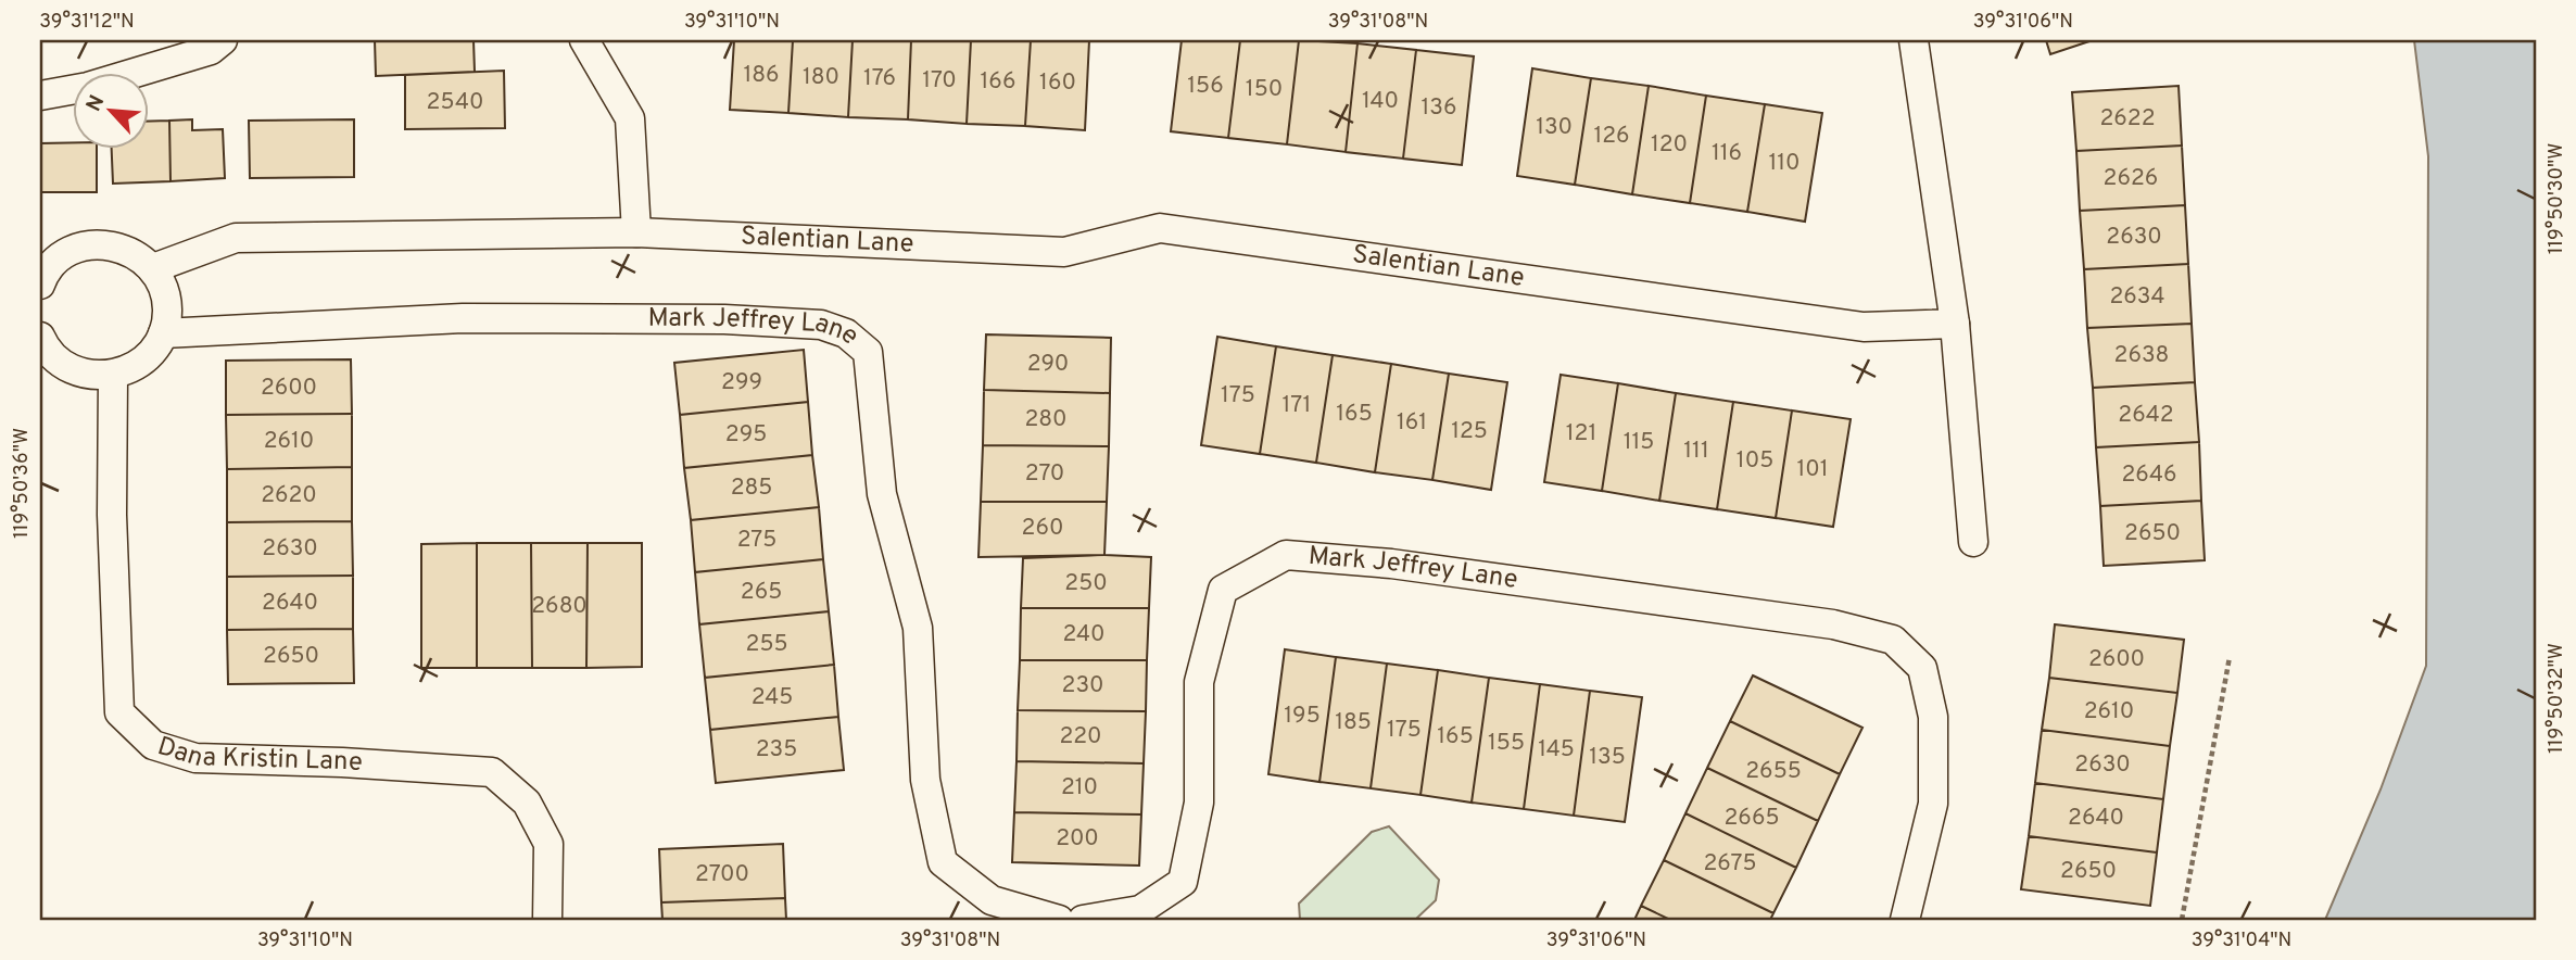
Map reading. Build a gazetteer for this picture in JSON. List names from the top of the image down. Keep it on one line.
{"streets":{"lane":["Salentian Lane","Mark Jeffrey Lane","Dana Kristin Lane"]},"house_numbers":["186","180","176","170","166","160","156","150","140","2540","136","2622","130","126","120","116","110","2626","2630","2634","2638","290","299","2600","175","171","165","2642","280","161","125","121","295","2610","115","111","105","101","270","2646","285","2620","260","2650","275","2630","250","265","2640","2680","240","255","2650","2600","230","245","2610","195","185","175","220","165","155","235","145","135","2630","2655","210","2665","2640","200","2675","2650","2700"],"north":"top left","coordinates":["39°31'12\"N","39°31'10\"N","39°31'08\"N","39°31'06\"N","119°50'30\"W","119°50'36\"W","119°50'32\"W","39°31'04\"N"]}
